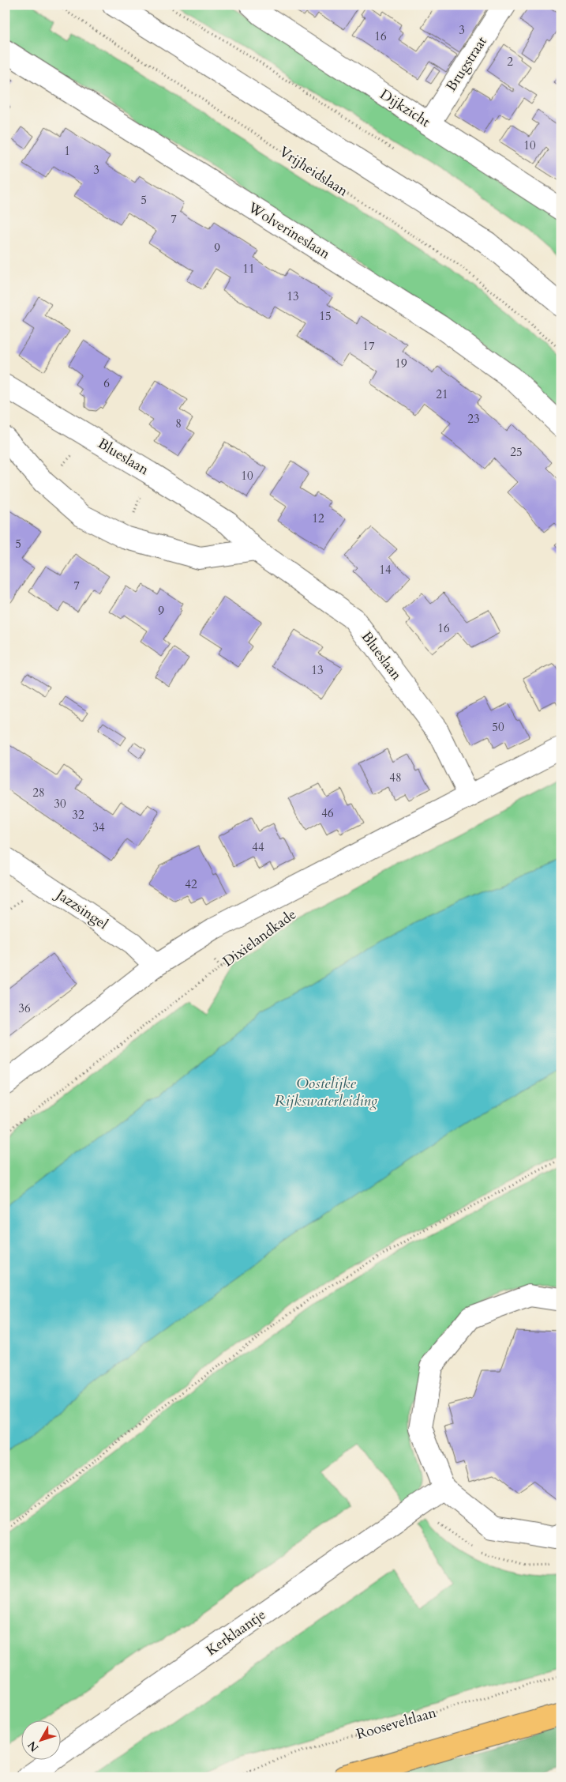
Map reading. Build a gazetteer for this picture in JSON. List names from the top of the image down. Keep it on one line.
{"streets":{"street":["Brugstraat","Dijkzicht","Wolverineslaan","Blueslaan","Jazzsingel","Dixielandkade","Kerklaantje"],"path":["Vrijheidslaan","Rooseveltlaan"]},"crossings":[["Brugstraat","Dijkzicht"],["Blueslaan","Dixielandkade"],["Jazzsingel","Dixielandkade"]],"water":["Oostelijke Rijkswaterleiding"],"house_numbers":["3","16","2","10","1","3","5","7","9","11","13","15","17","19","6","21","23","8","25","10","12","5","14","7","9","16","13","50","48","28","30","46","32","34","44","42","36"],"north":"bottom left"}
